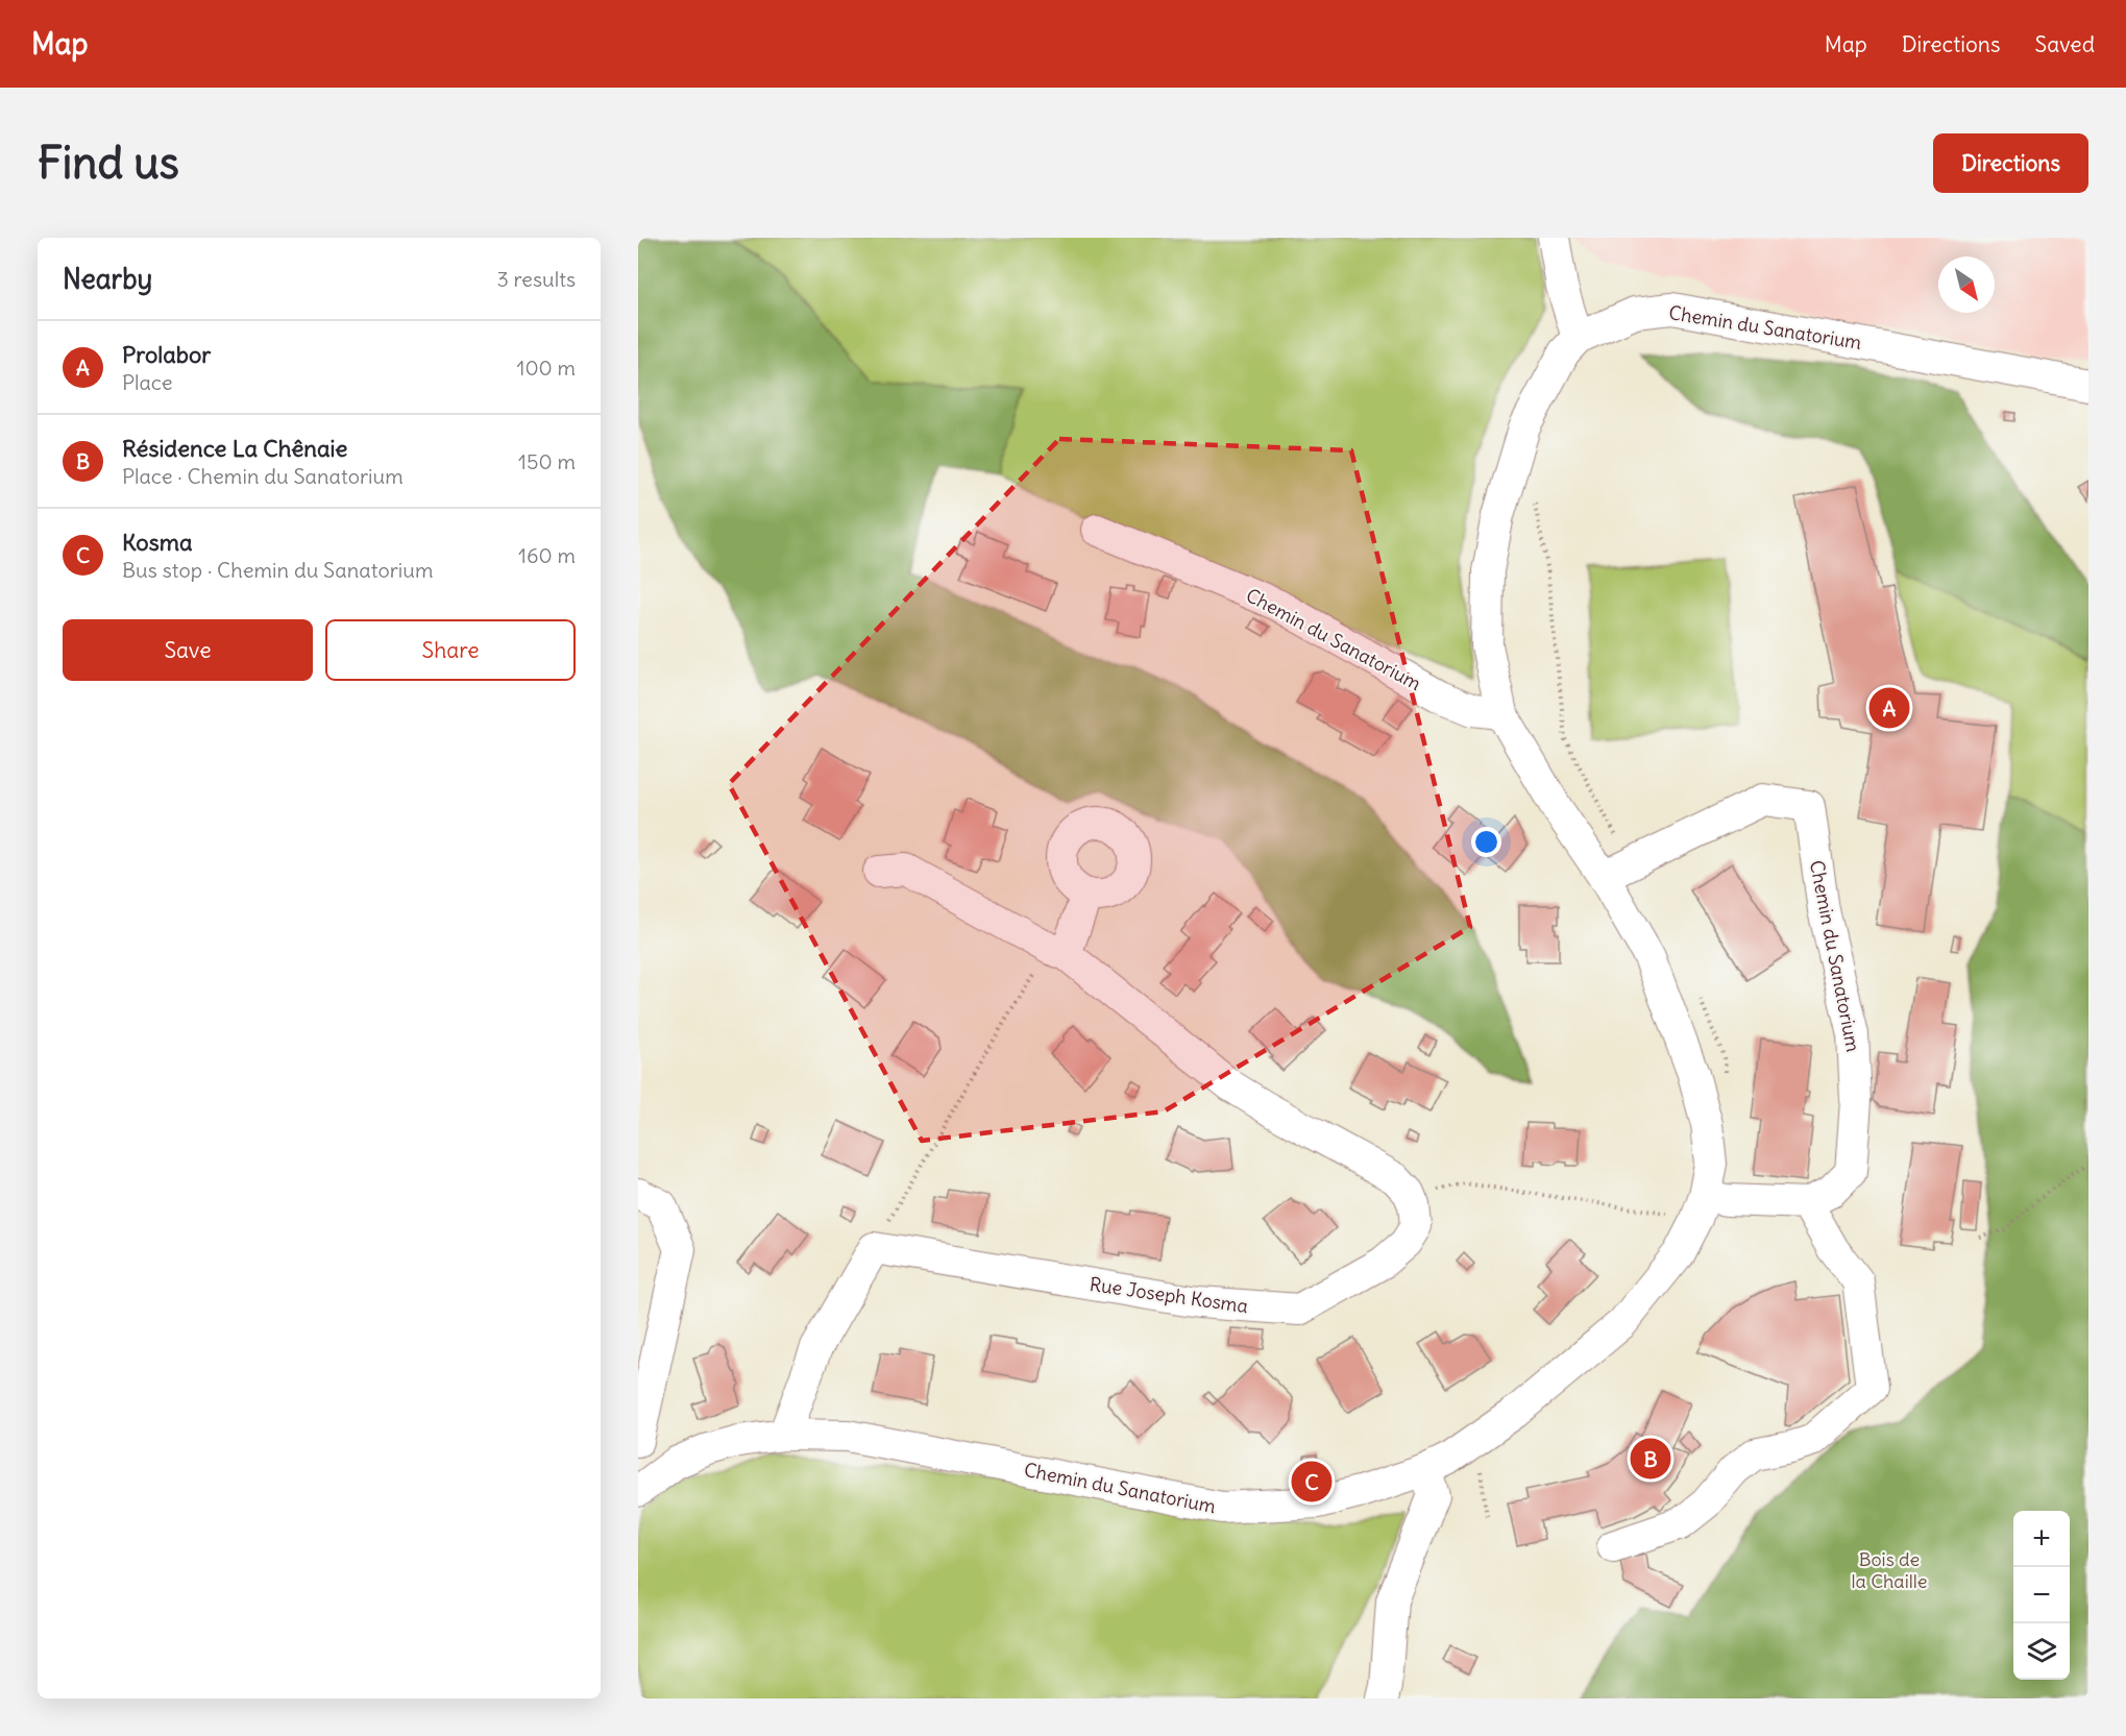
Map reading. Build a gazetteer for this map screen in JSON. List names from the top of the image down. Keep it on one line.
{"streets":{"street":["Chemin du Sanatorium","Rue Joseph Kosma"]},"parks":["Bois de la Chaille"],"north":"bottom right","page":{"header":"Map","nav":["Map","Directions","Saved"],"buttons":["Directions",["Save","Share"]],"title":"Find us","heading":["Nearby","3 results"],"list":[{"mark":"A","name":"Prolabor","note":"Place","value":"100 m"},{"mark":"B","name":"Résidence La Chênaie","note":"Place · Chemin du Sanatorium","value":"150 m"},{"mark":"C","name":"Kosma","note":"Bus stop · Chemin du Sanatorium","value":"160 m"}],"pins":["A","B","C"],"map_buttons":["+","−"]}}
